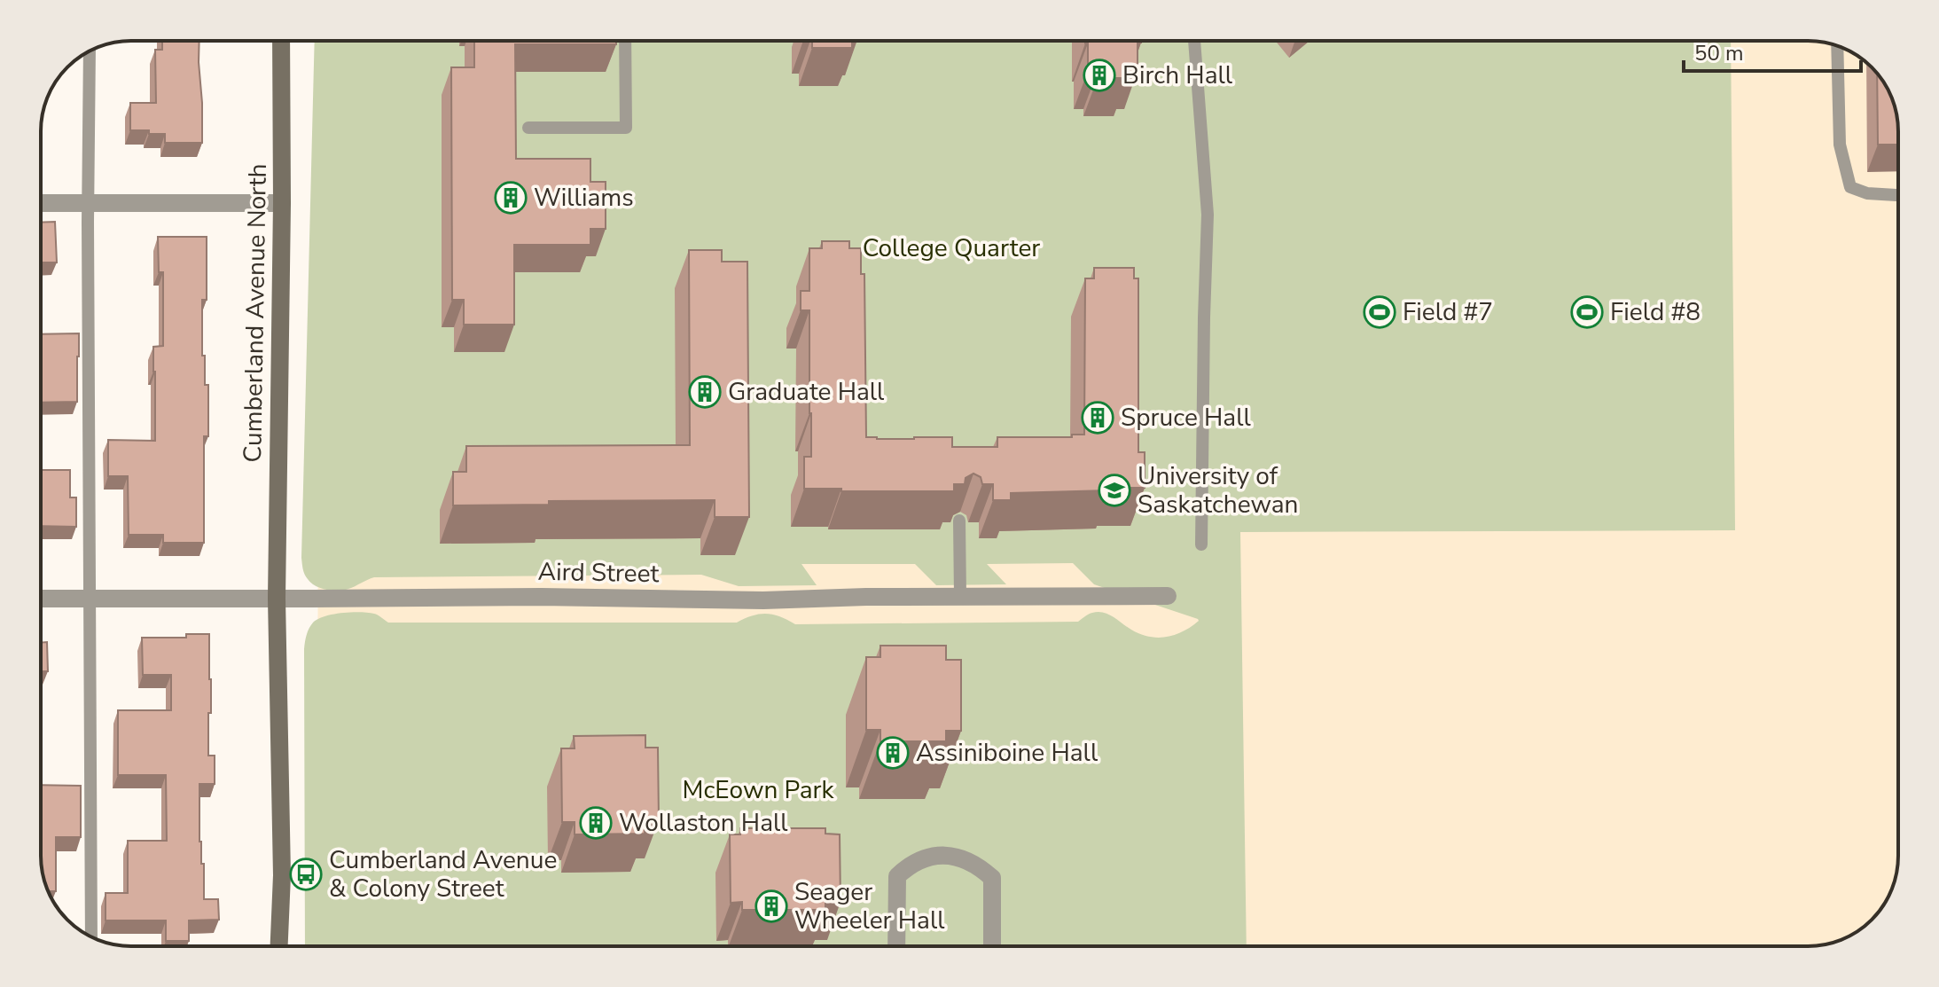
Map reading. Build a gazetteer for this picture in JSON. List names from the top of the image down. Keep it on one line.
{"streets":{"main road":["Cumberland Avenue North"],"street":["Aird Street"]},"crossings":[["Cumberland Avenue North","Aird Street"]],"parks":["College Quarter","McEown Park"],"places":{"building":["Birch Hall","Williams","Graduate Hall","Spruce Hall","Assiniboine Hall","Wollaston Hall","Seager Wheeler Hall"],"sports":["Field #7","Field #8"],"school or university":["University of Saskatchewan"],"bus stop":["Cumberland Avenue & Colony Street"]},"scale_bar":"50 m"}
